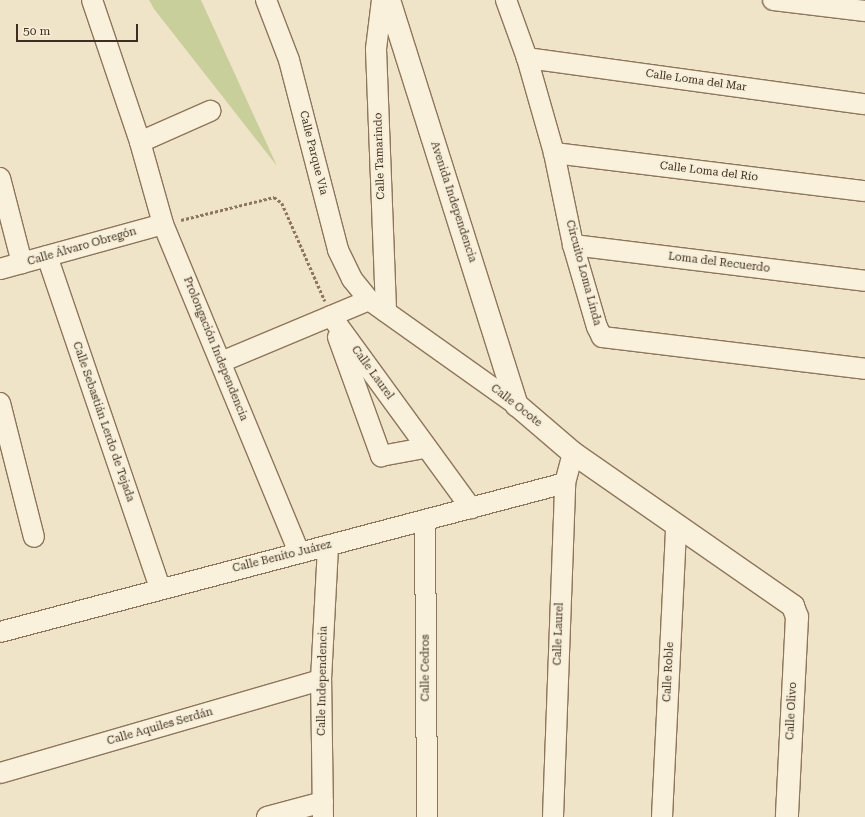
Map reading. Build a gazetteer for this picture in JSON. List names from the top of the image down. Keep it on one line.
{"streets":{"street":["Calle Loma del Mar","Calle Parque Vía","Calle Tamarindo","Calle Loma del Río","Avenida Independencia","Calle Álvaro Obregón","Loma del Recuerdo","Circuito Loma Linda","Prolongación Independencia","Calle Laurel","Calle Ocote","Calle Sebastián Lerdo de Tejada","Calle Benito Juárez","Calle Cedros","Calle Roble","Calle Independencia","Calle Olivo","Calle Aquiles Serdán"]},"crossings":[["Calle Loma del Mar","Circuito Loma Linda"],["Calle Parque Vía","Calle Ocote"],["Calle Tamarindo","Calle Ocote"],["Calle Loma del Río","Circuito Loma Linda"],["Avenida Independencia","Calle Ocote"],["Calle Álvaro Obregón","Prolongación Independencia"],["Calle Álvaro Obregón","Calle Sebastián Lerdo de Tejada"],["Loma del Recuerdo","Circuito Loma Linda"],["Prolongación Independencia","Calle Benito Juárez"],["Calle Laurel","Calle Ocote"],["Calle Laurel","Calle Benito Juárez"],["Calle Ocote","Calle Roble"],["Calle Ocote","Calle Olivo"],["Calle Sebastián Lerdo de Tejada","Calle Benito Juárez"],["Calle Benito Juárez","Calle Cedros"],["Calle Benito Juárez","Calle Independencia"],["Calle Independencia","Calle Aquiles Serdán"]],"scale_bar":"50 m"}
